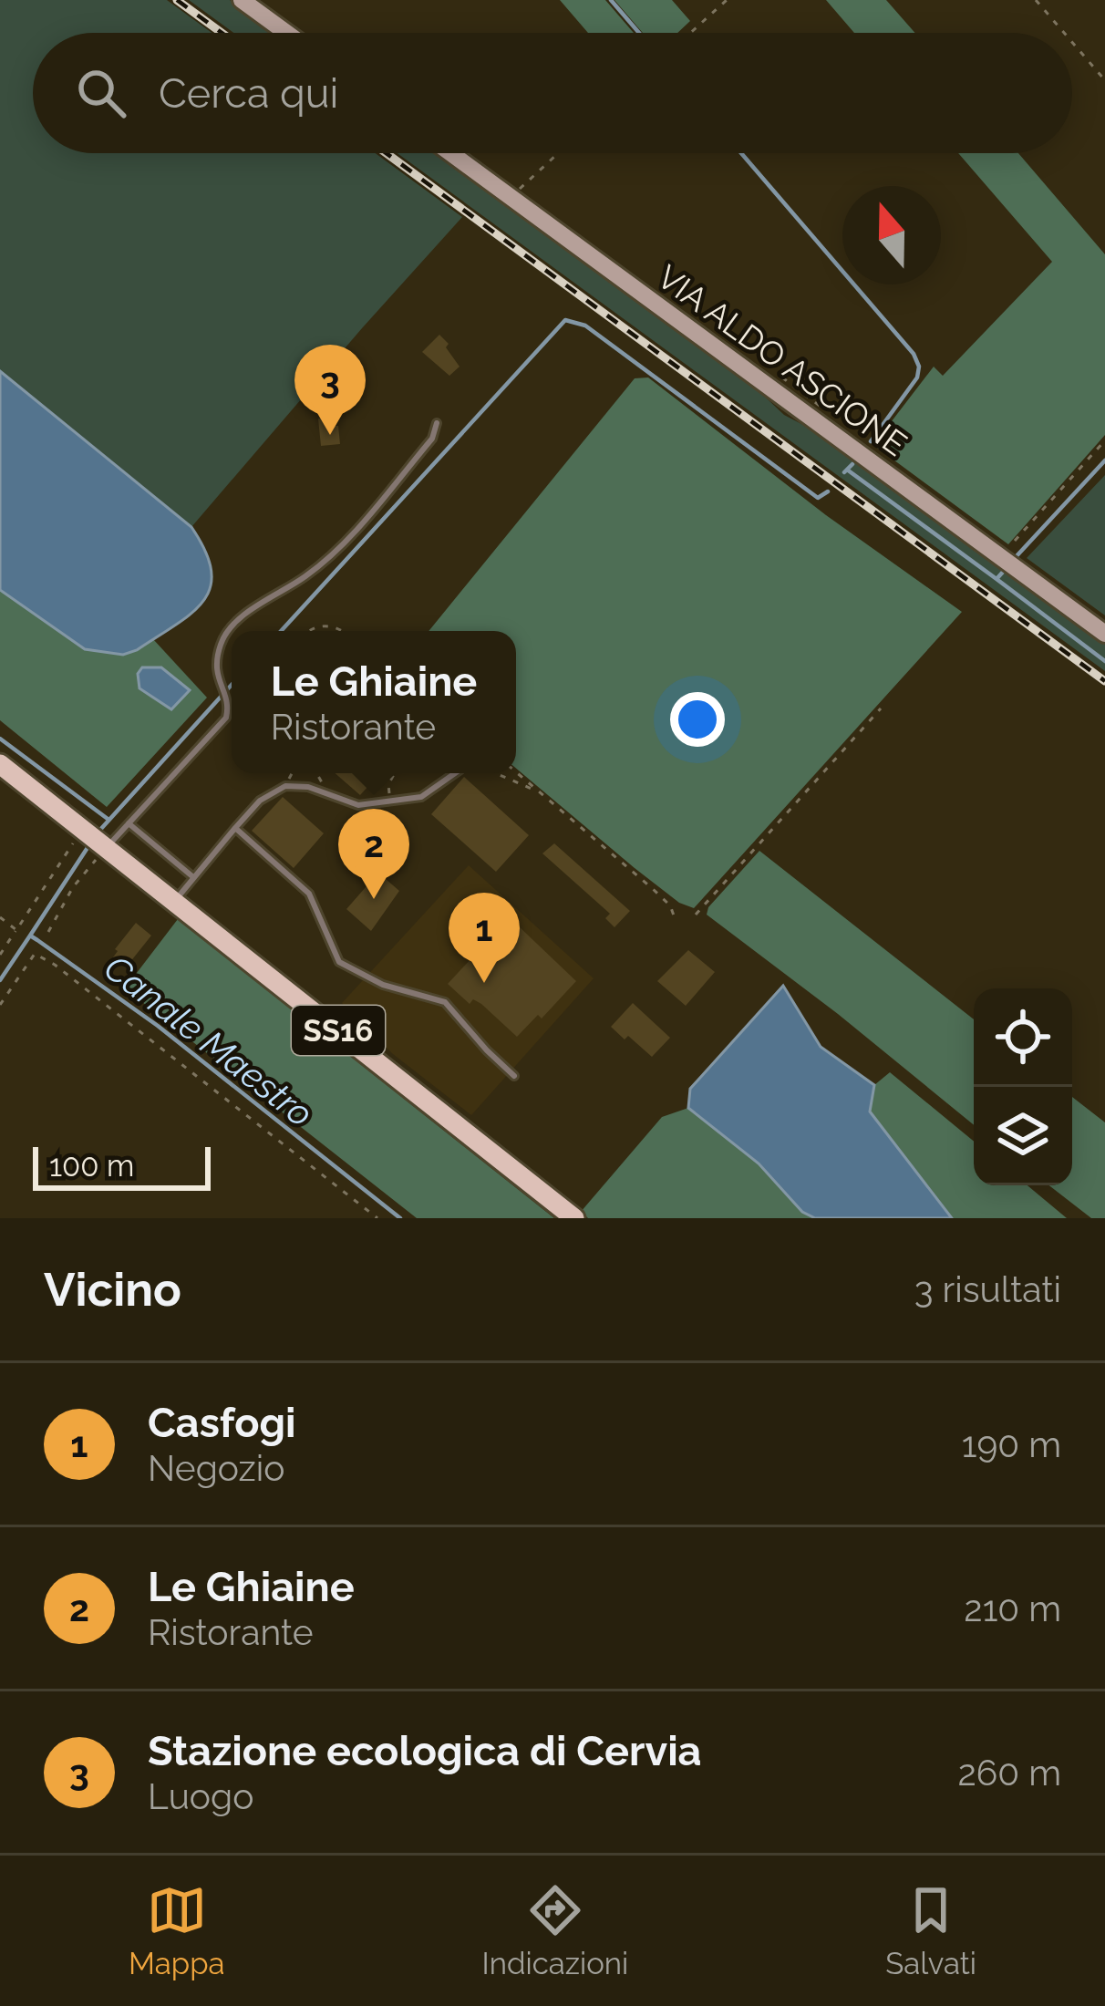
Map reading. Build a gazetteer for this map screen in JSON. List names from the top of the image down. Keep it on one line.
{"streets":{"main road":["SS16"],"street":["VIA ALDO ASCIONE"]},"water":["Canale Maestro"],"scale_bar":"100 m","north":"top","page":{"search":"Cerca qui","pins":["3","2","1"],"popup":["Le Ghiaine","Ristorante"],"scale":"100 m","heading":["Vicino","3 risultati"],"list":[{"mark":"1","name":"Casfogi","note":"Negozio","value":"190 m"},{"mark":"2","name":"Le Ghiaine","note":"Ristorante","value":"210 m"},{"mark":"3","name":"Stazione ecologica di Cervia","note":"Luogo","value":"260 m"}],"nav":["Mappa","Indicazioni","Salvati"]}}
